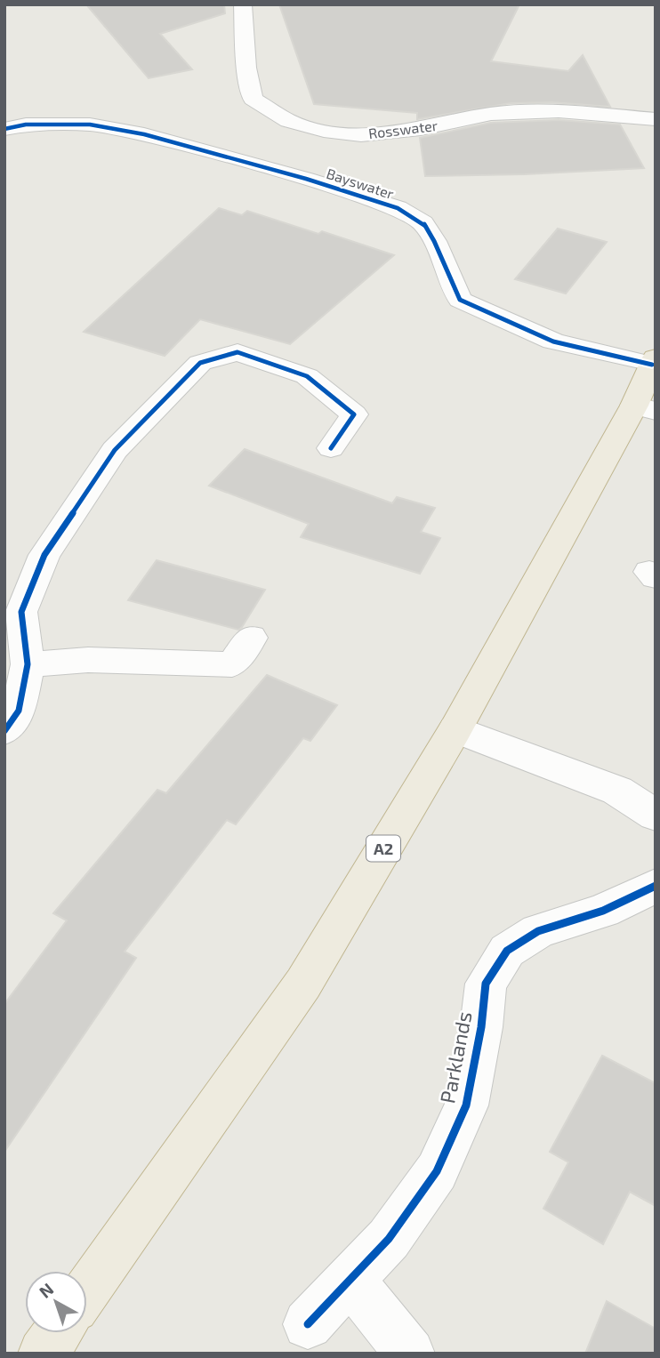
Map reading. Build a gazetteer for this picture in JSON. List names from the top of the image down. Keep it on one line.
{"streets":{"highway":["A2"],"street":["Rosswater","Bayswater","Parklands"]},"crossings":[["Bayswater","A2"]],"north":"top left"}
